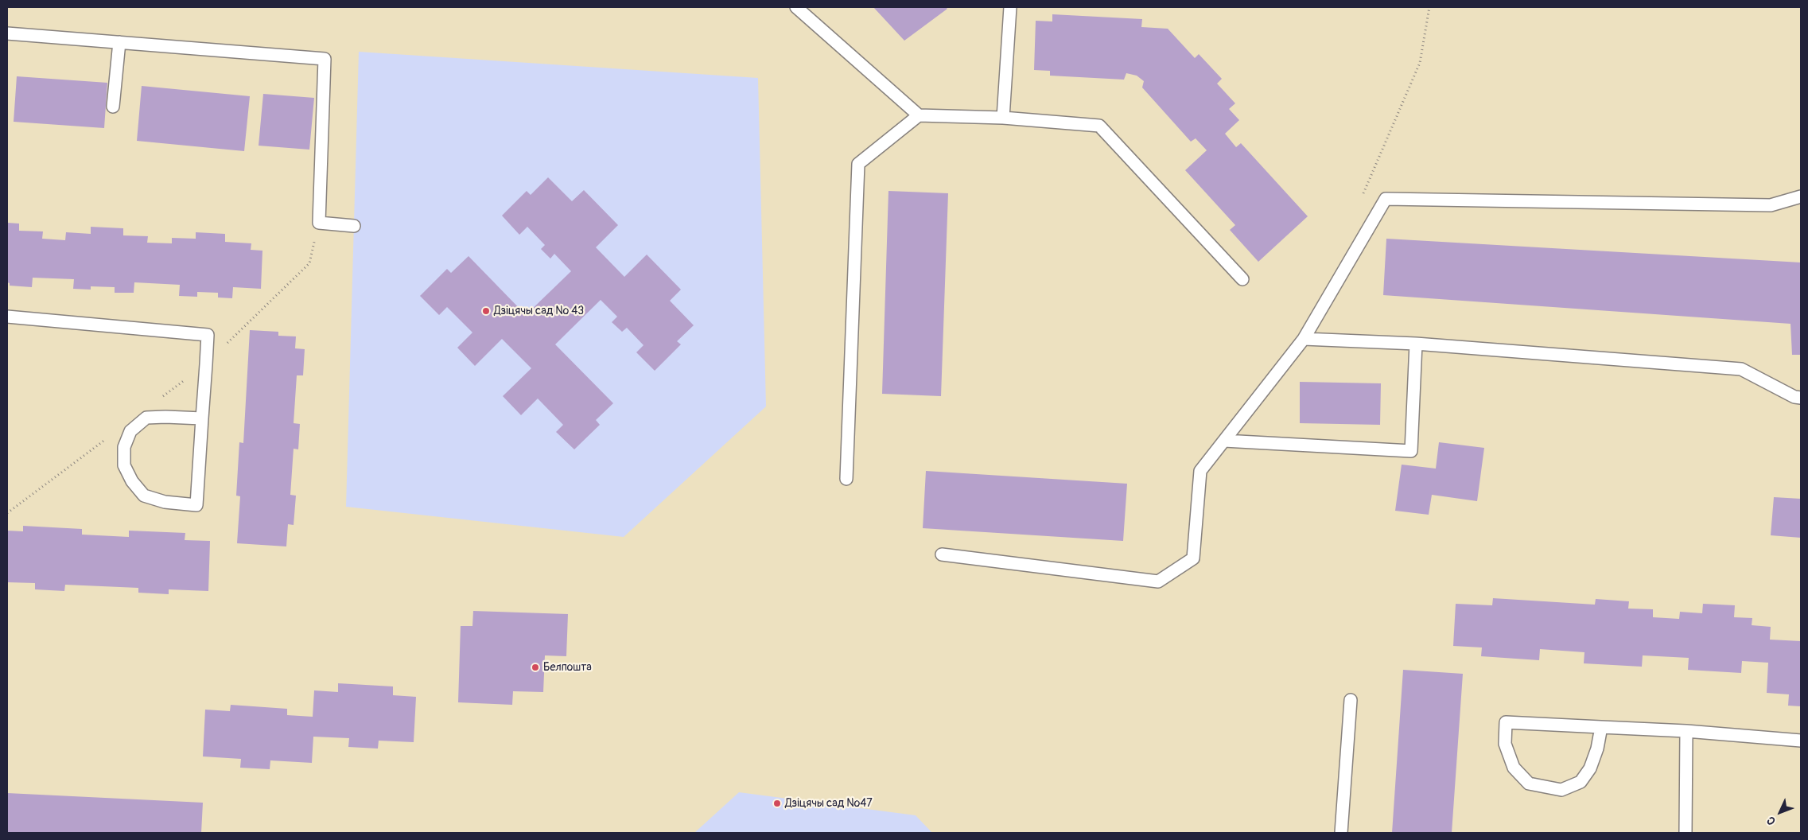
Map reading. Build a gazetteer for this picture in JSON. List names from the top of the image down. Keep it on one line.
{"places":["Дзіцячы сад № 43","Белпошта","Дзіцячы сад №47"],"north":"bottom left"}
